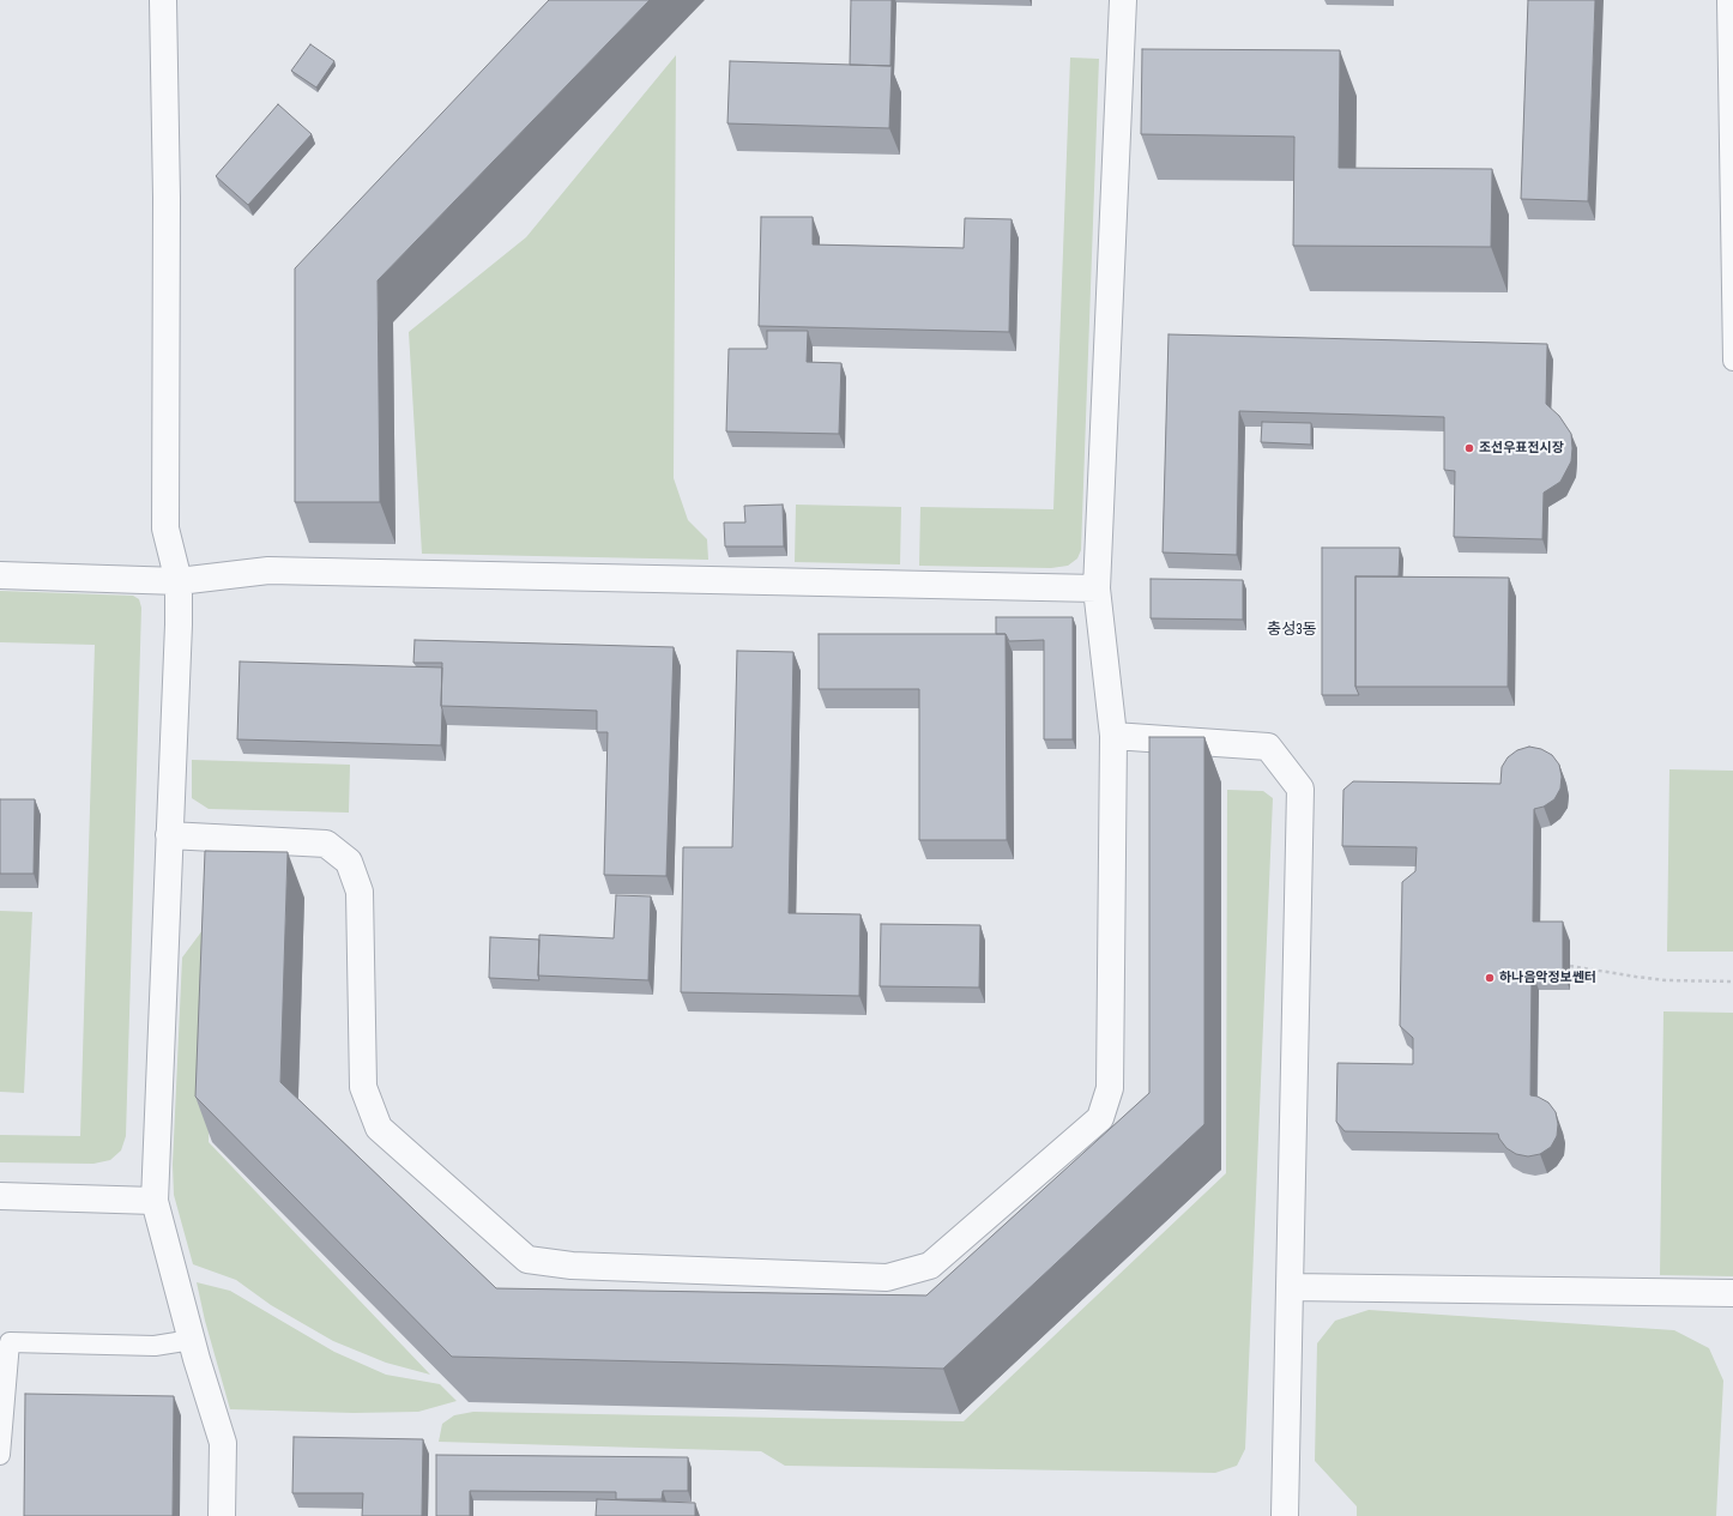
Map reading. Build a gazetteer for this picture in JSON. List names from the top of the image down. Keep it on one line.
{"districts":["충성3동"],"places":["조선우표전시장","하나음악정보쎈터"]}
